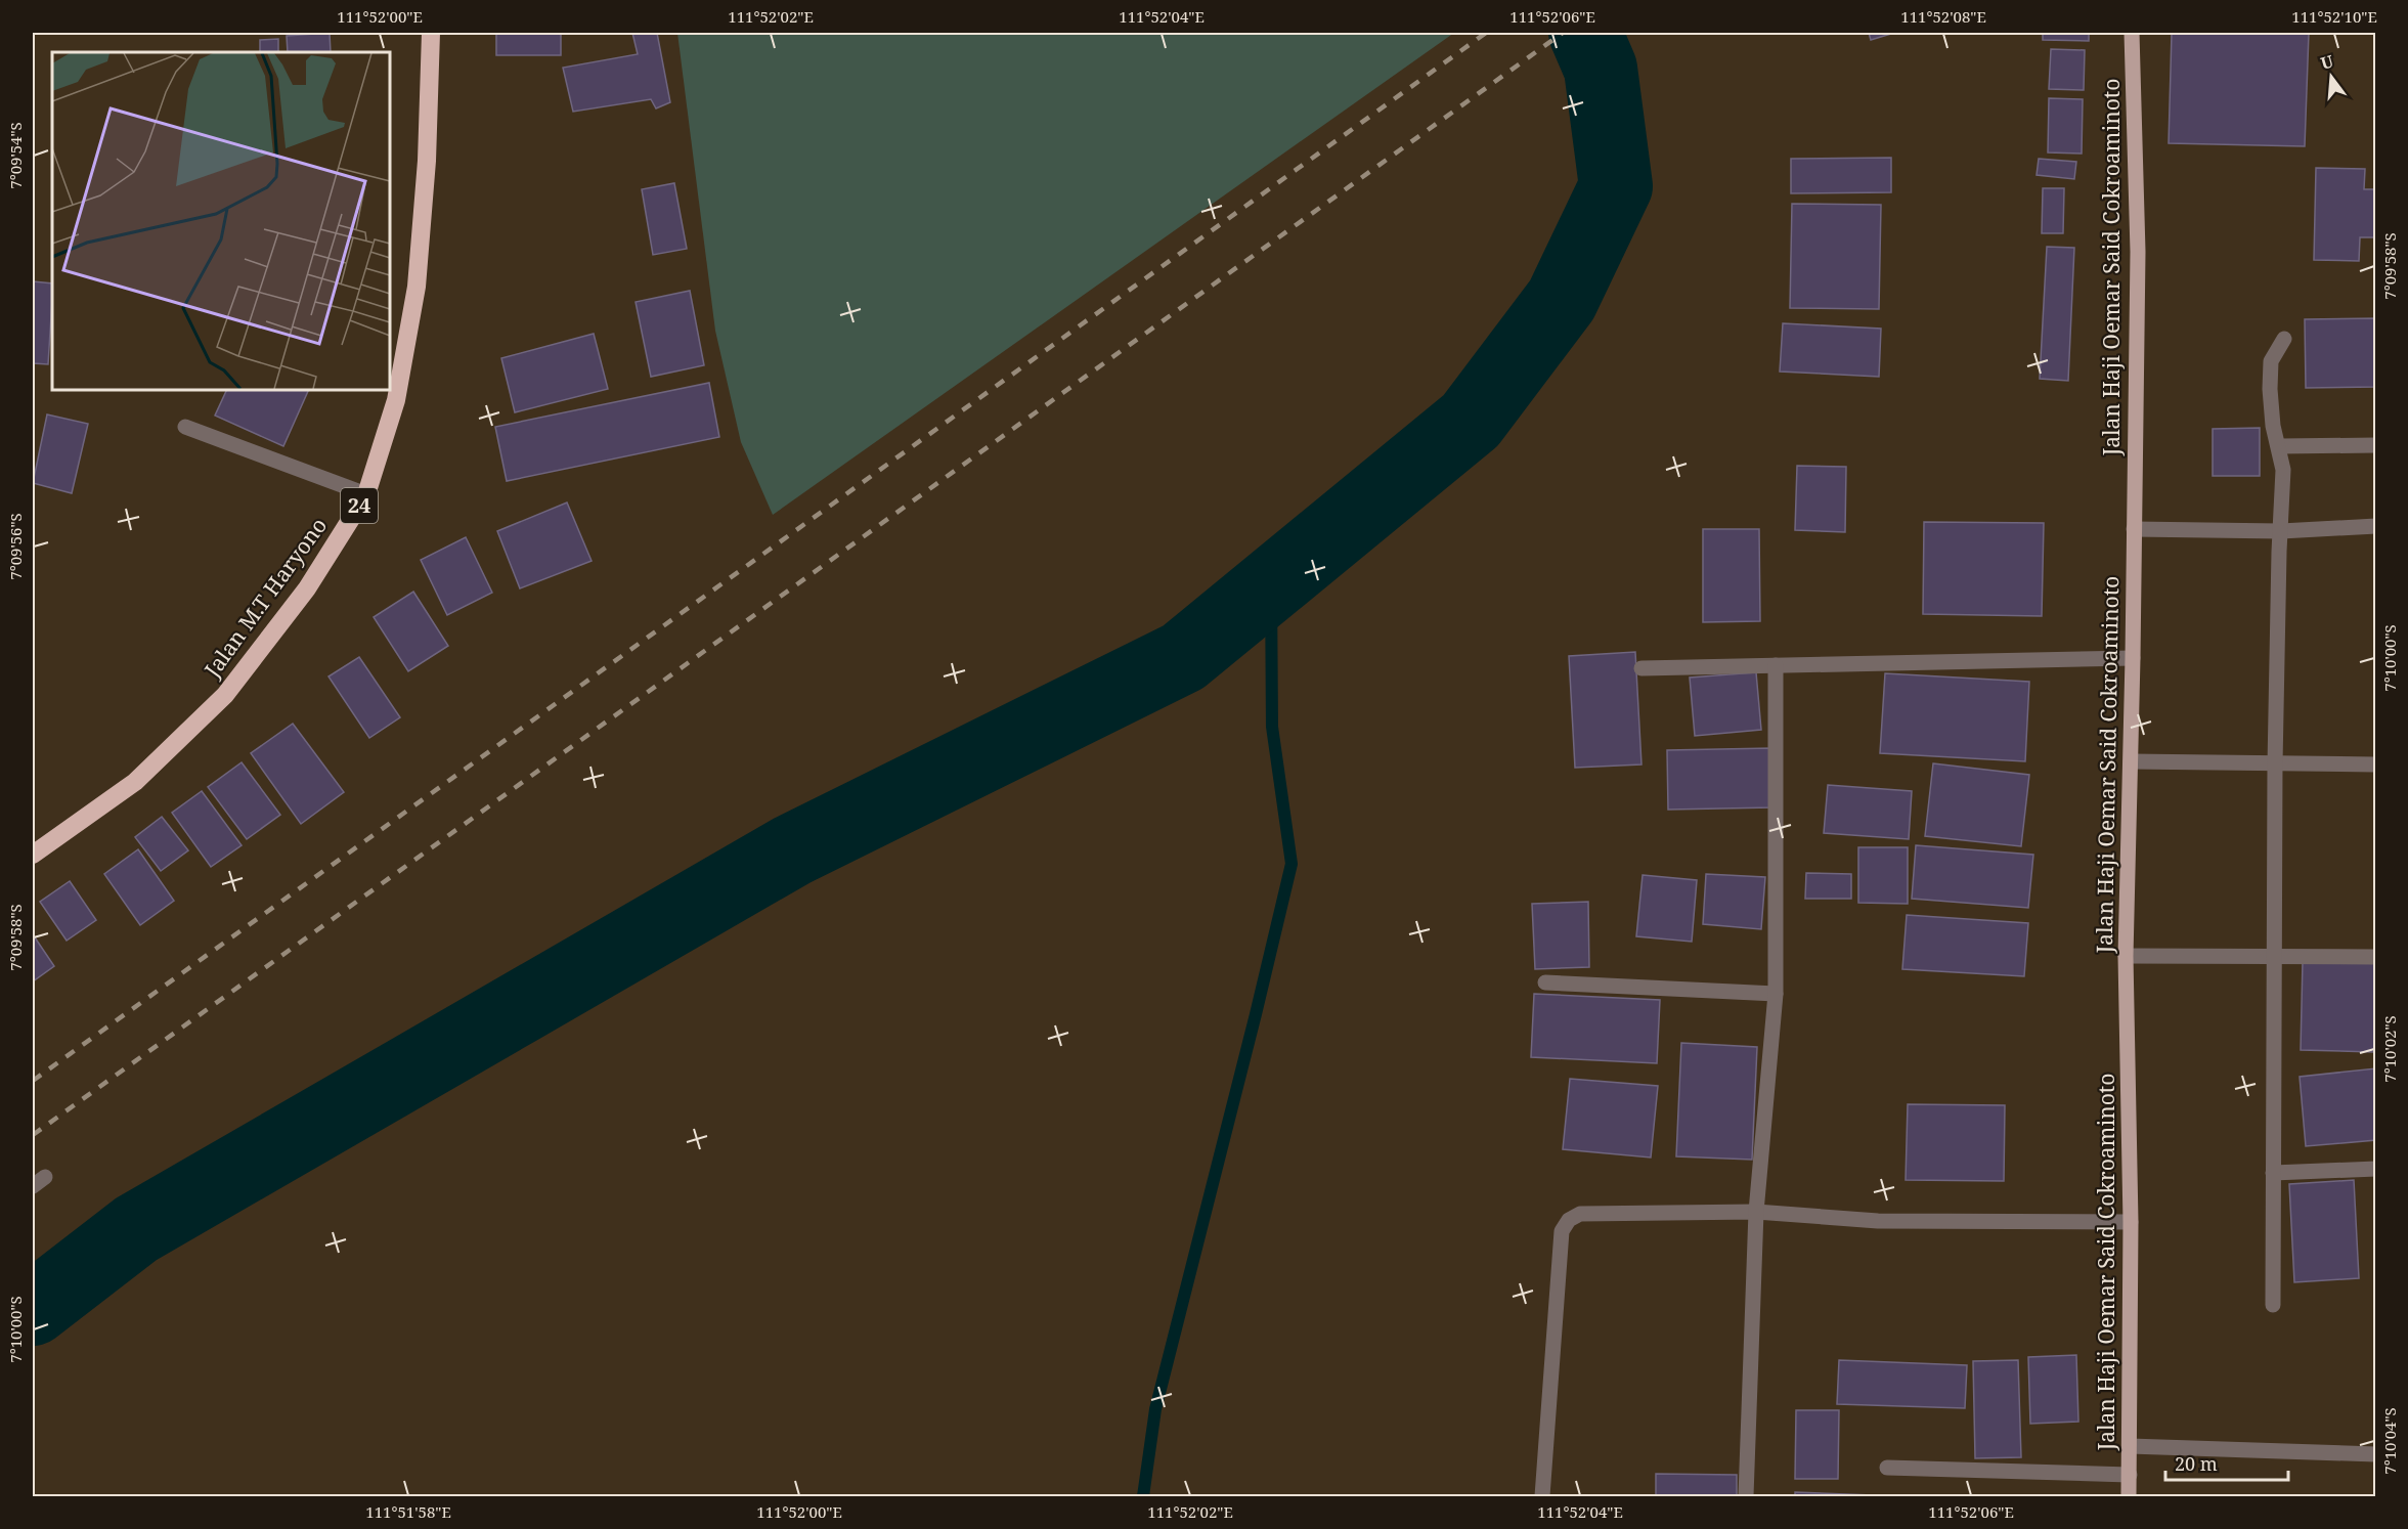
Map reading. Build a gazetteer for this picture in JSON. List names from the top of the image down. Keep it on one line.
{"streets":{"highway":["24","Jalan M.T Haryono"],"main road":["Jalan Haji Oemar Said Cokroaminoto"]},"scale_bar":"20 m","north":"top","coordinates":["111°52'00\"E","111°52'02\"E","111°52'04\"E","111°52'06\"E","111°52'08\"E","111°52'10\"E","7°09'54\"S","7°09'58\"S","7°09'56\"S","7°10'00\"S","7°10'02\"S","7°10'04\"S","111°51'58\"E"]}
